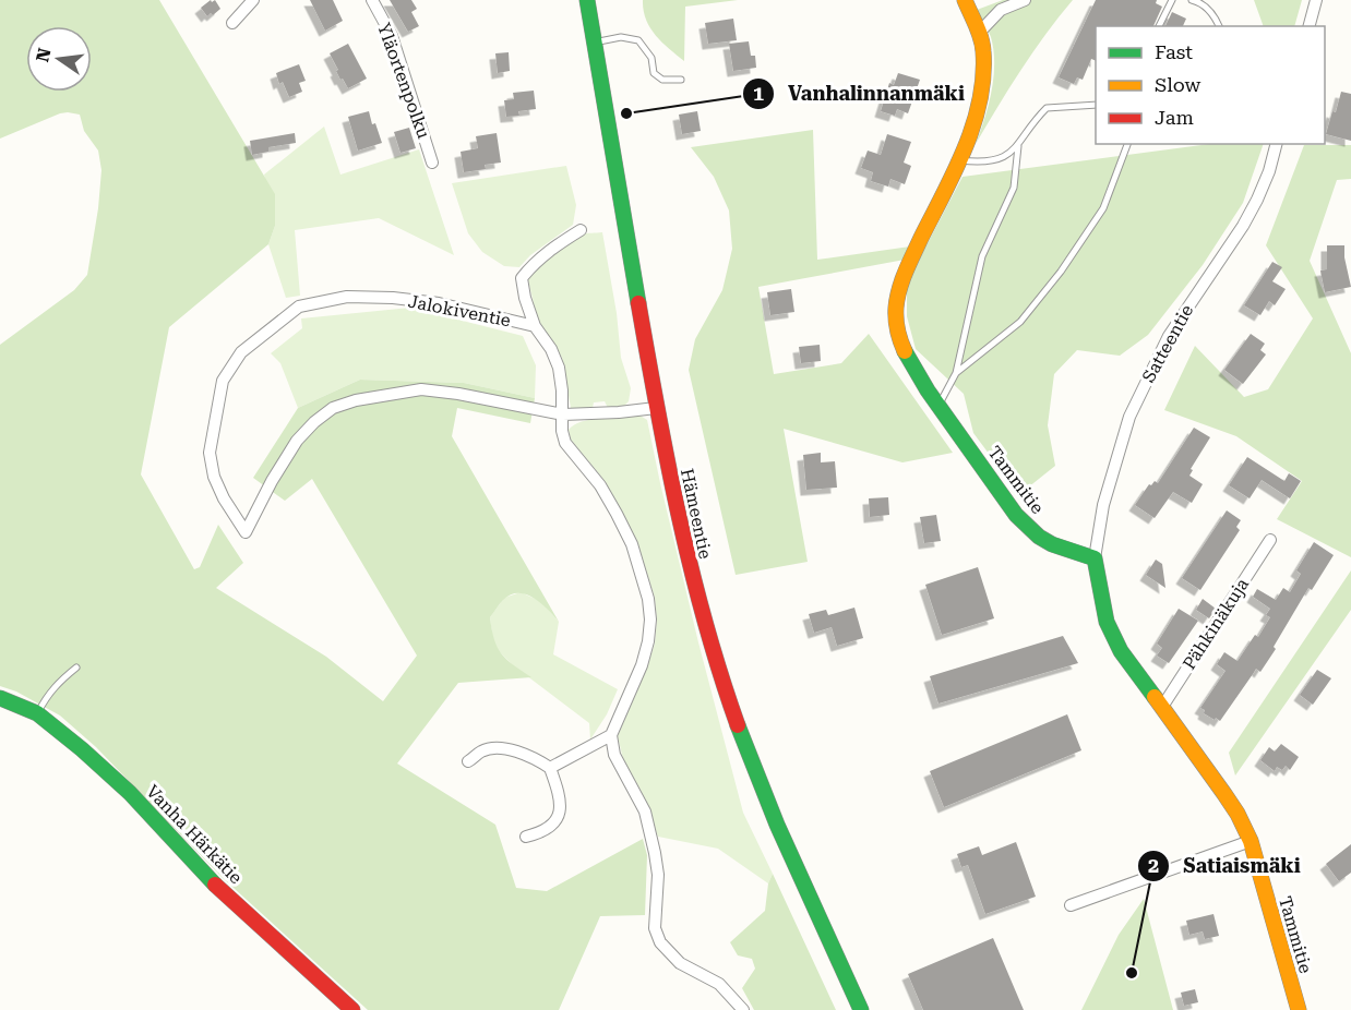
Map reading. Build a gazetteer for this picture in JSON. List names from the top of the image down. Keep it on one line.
{"streets":{"main road":["Tammitie","Hämeentie","Vanha Härkätie"],"street":["Yläortenpolku","Jalokiventie","Satteentie","Pähkinäkuja"]},"crossings":[["Satteentie","Tammitie"],["Tammitie","Pähkinäkuja"]],"places":["Vanhalinnanmäki","Satiaismäki"],"legend":["Fast","Slow","Jam"],"north":"left"}
